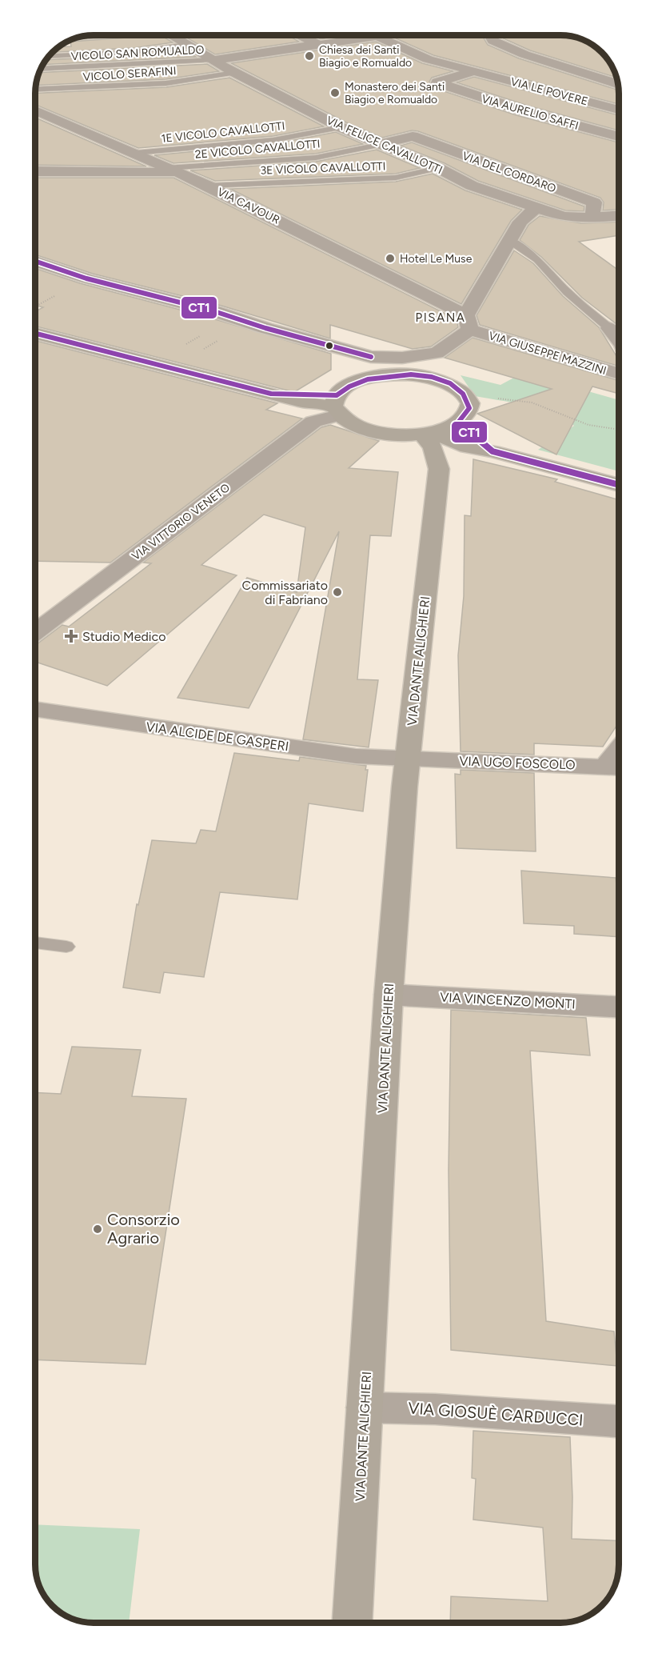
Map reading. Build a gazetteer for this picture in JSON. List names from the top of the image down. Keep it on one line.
{"streets":{"main road":["VIA DANTE ALIGHIERI"],"street":["VIA LE POVERE","VIA AURELIO SAFFI","VIA FELICE CAVALLOTTI","VIA DEL CORDARO","VIA CAVOUR","VIA GIUSEPPE MAZZINI","VIA VITTORIO VENETO","VIA ALCIDE DE GASPERI","VIA UGO FOSCOLO","VIA VINCENZO MONTI","VIA GIOSUÈ CARDUCCI"],"lane":["VICOLO SAN ROMUALDO","VICOLO SERAFINI","1E VICOLO CAVALLOTTI","2E VICOLO CAVALLOTTI","3E VICOLO CAVALLOTTI"]},"crossings":[["VICOLO SAN ROMUALDO","VIA FELICE CAVALLOTTI"],["VICOLO SERAFINI","VIA FELICE CAVALLOTTI"],["VIA LE POVERE","VIA AURELIO SAFFI"],["1E VICOLO CAVALLOTTI","VIA FELICE CAVALLOTTI"],["1E VICOLO CAVALLOTTI","VIA CAVOUR"],["VIA FELICE CAVALLOTTI","2E VICOLO CAVALLOTTI"],["VIA FELICE CAVALLOTTI","3E VICOLO CAVALLOTTI"],["VIA FELICE CAVALLOTTI","VIA DEL CORDARO"],["2E VICOLO CAVALLOTTI","VIA DEL CORDARO"],["2E VICOLO CAVALLOTTI","VIA CAVOUR"],["3E VICOLO CAVALLOTTI","VIA CAVOUR"],["VIA CAVOUR","VIA GIUSEPPE MAZZINI"],["VIA DANTE ALIGHIERI","VIA ALCIDE DE GASPERI"],["VIA DANTE ALIGHIERI","VIA UGO FOSCOLO"],["VIA DANTE ALIGHIERI","VIA VINCENZO MONTI"],["VIA DANTE ALIGHIERI","VIA GIOSUÈ CARDUCCI"],["VIA ALCIDE DE GASPERI","VIA UGO FOSCOLO"]],"districts":["PISANA"],"places":{"other":["Chiesa dei Santi Biagio e Romualdo","Monastero dei Santi Biagio e Romualdo","Hotel Le Muse","Commissariato di Fabriano","Consorzio Agrario"],"health":["Studio Medico"]},"lines":["transit line CT1"]}
